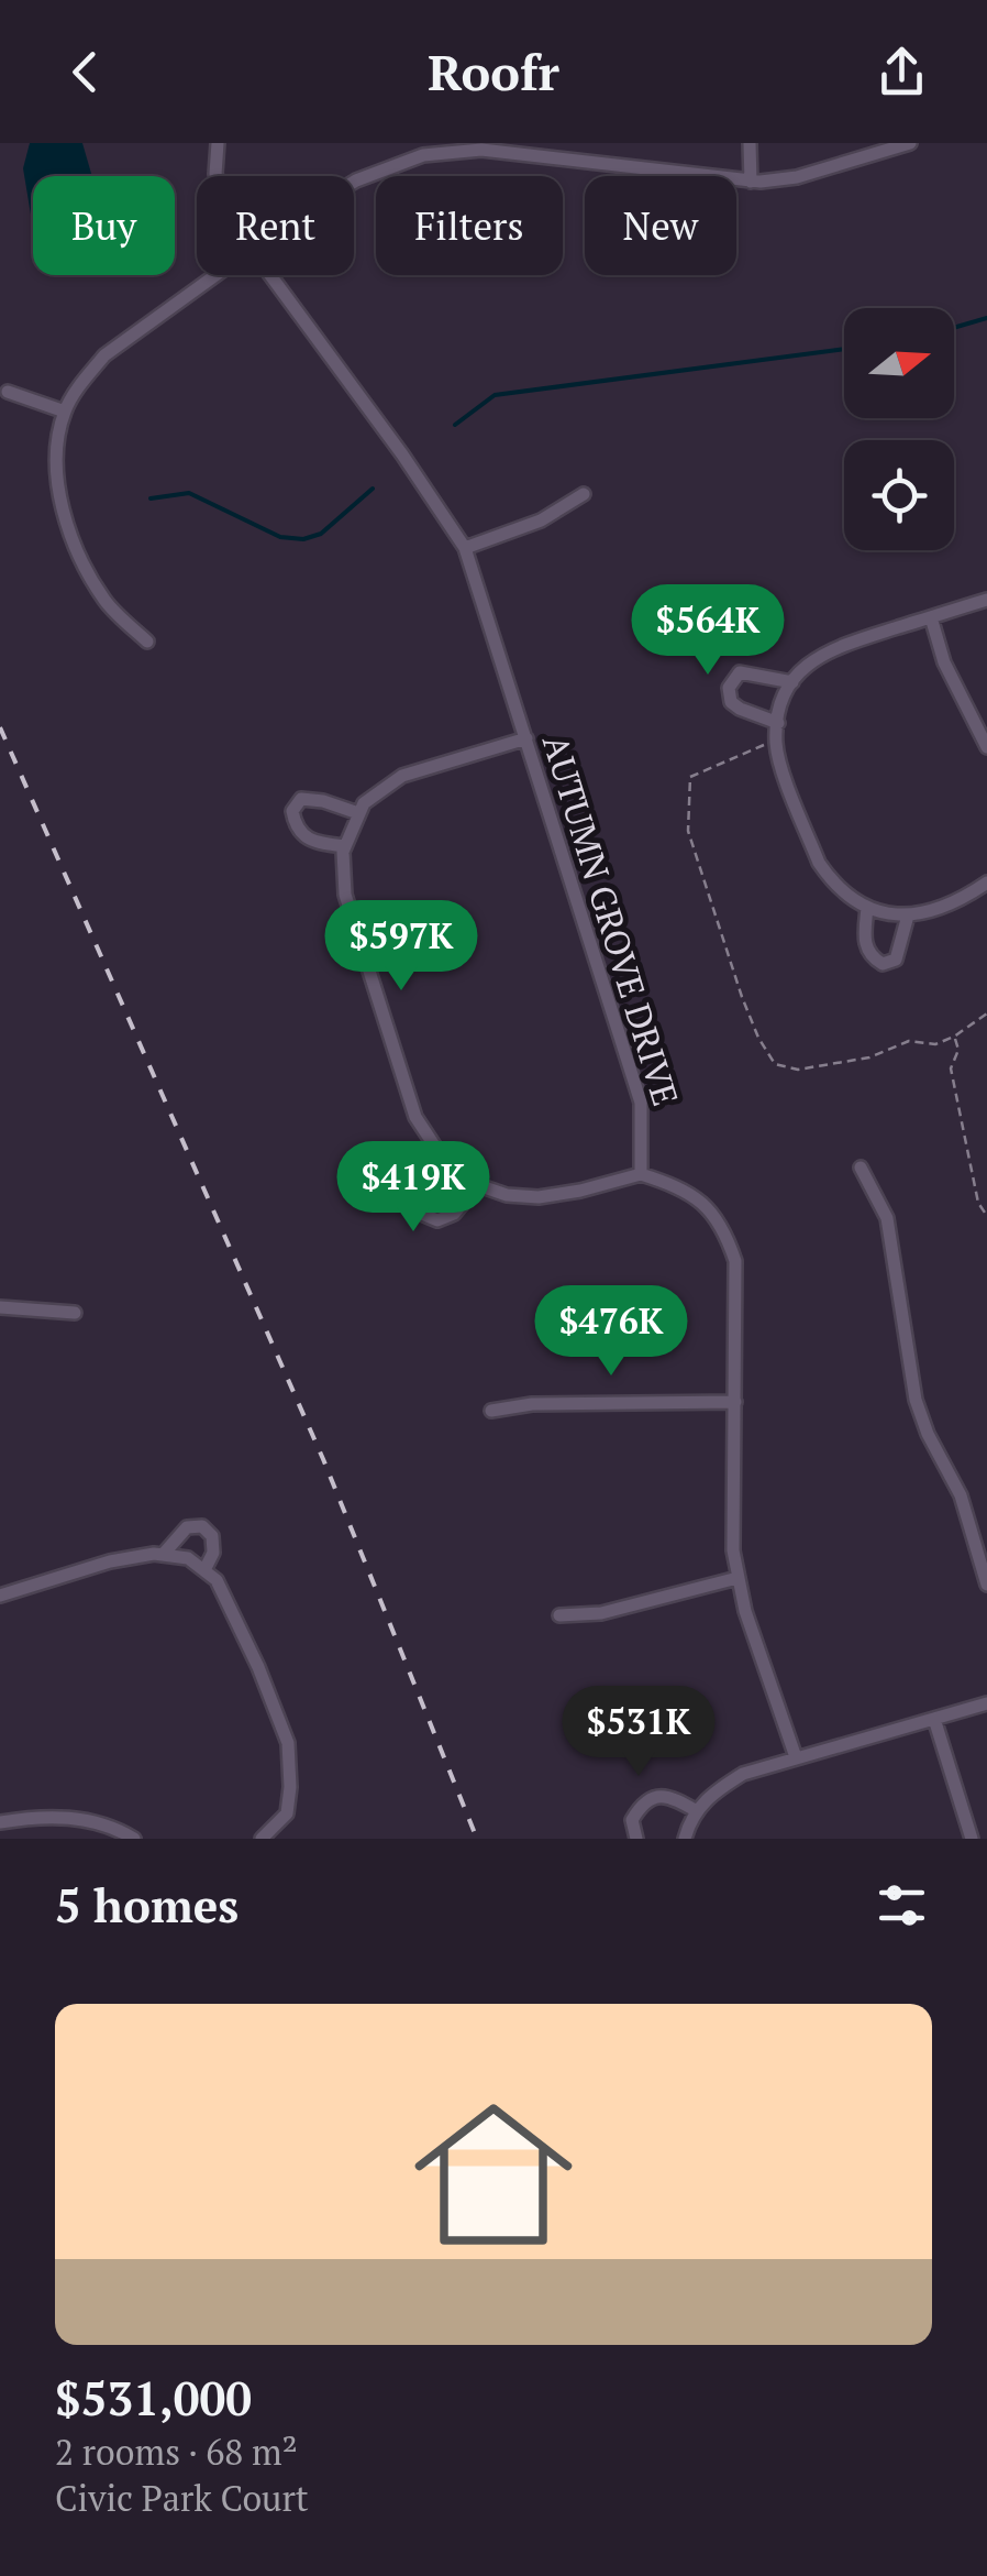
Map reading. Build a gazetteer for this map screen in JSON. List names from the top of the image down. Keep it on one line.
{"streets":{"street":["AUTUMN GROVE DRIVE"]},"north":"right","page":{"header":"Roofr","chip":["Buy","Rent","Filters","New"],"price":["$564K","$597K","$419K","$476K","$531K"],"heading":"5 homes","list":[{"name":"$531,000","note":"2 rooms · 68 m² · Civic Park Court"}]}}
